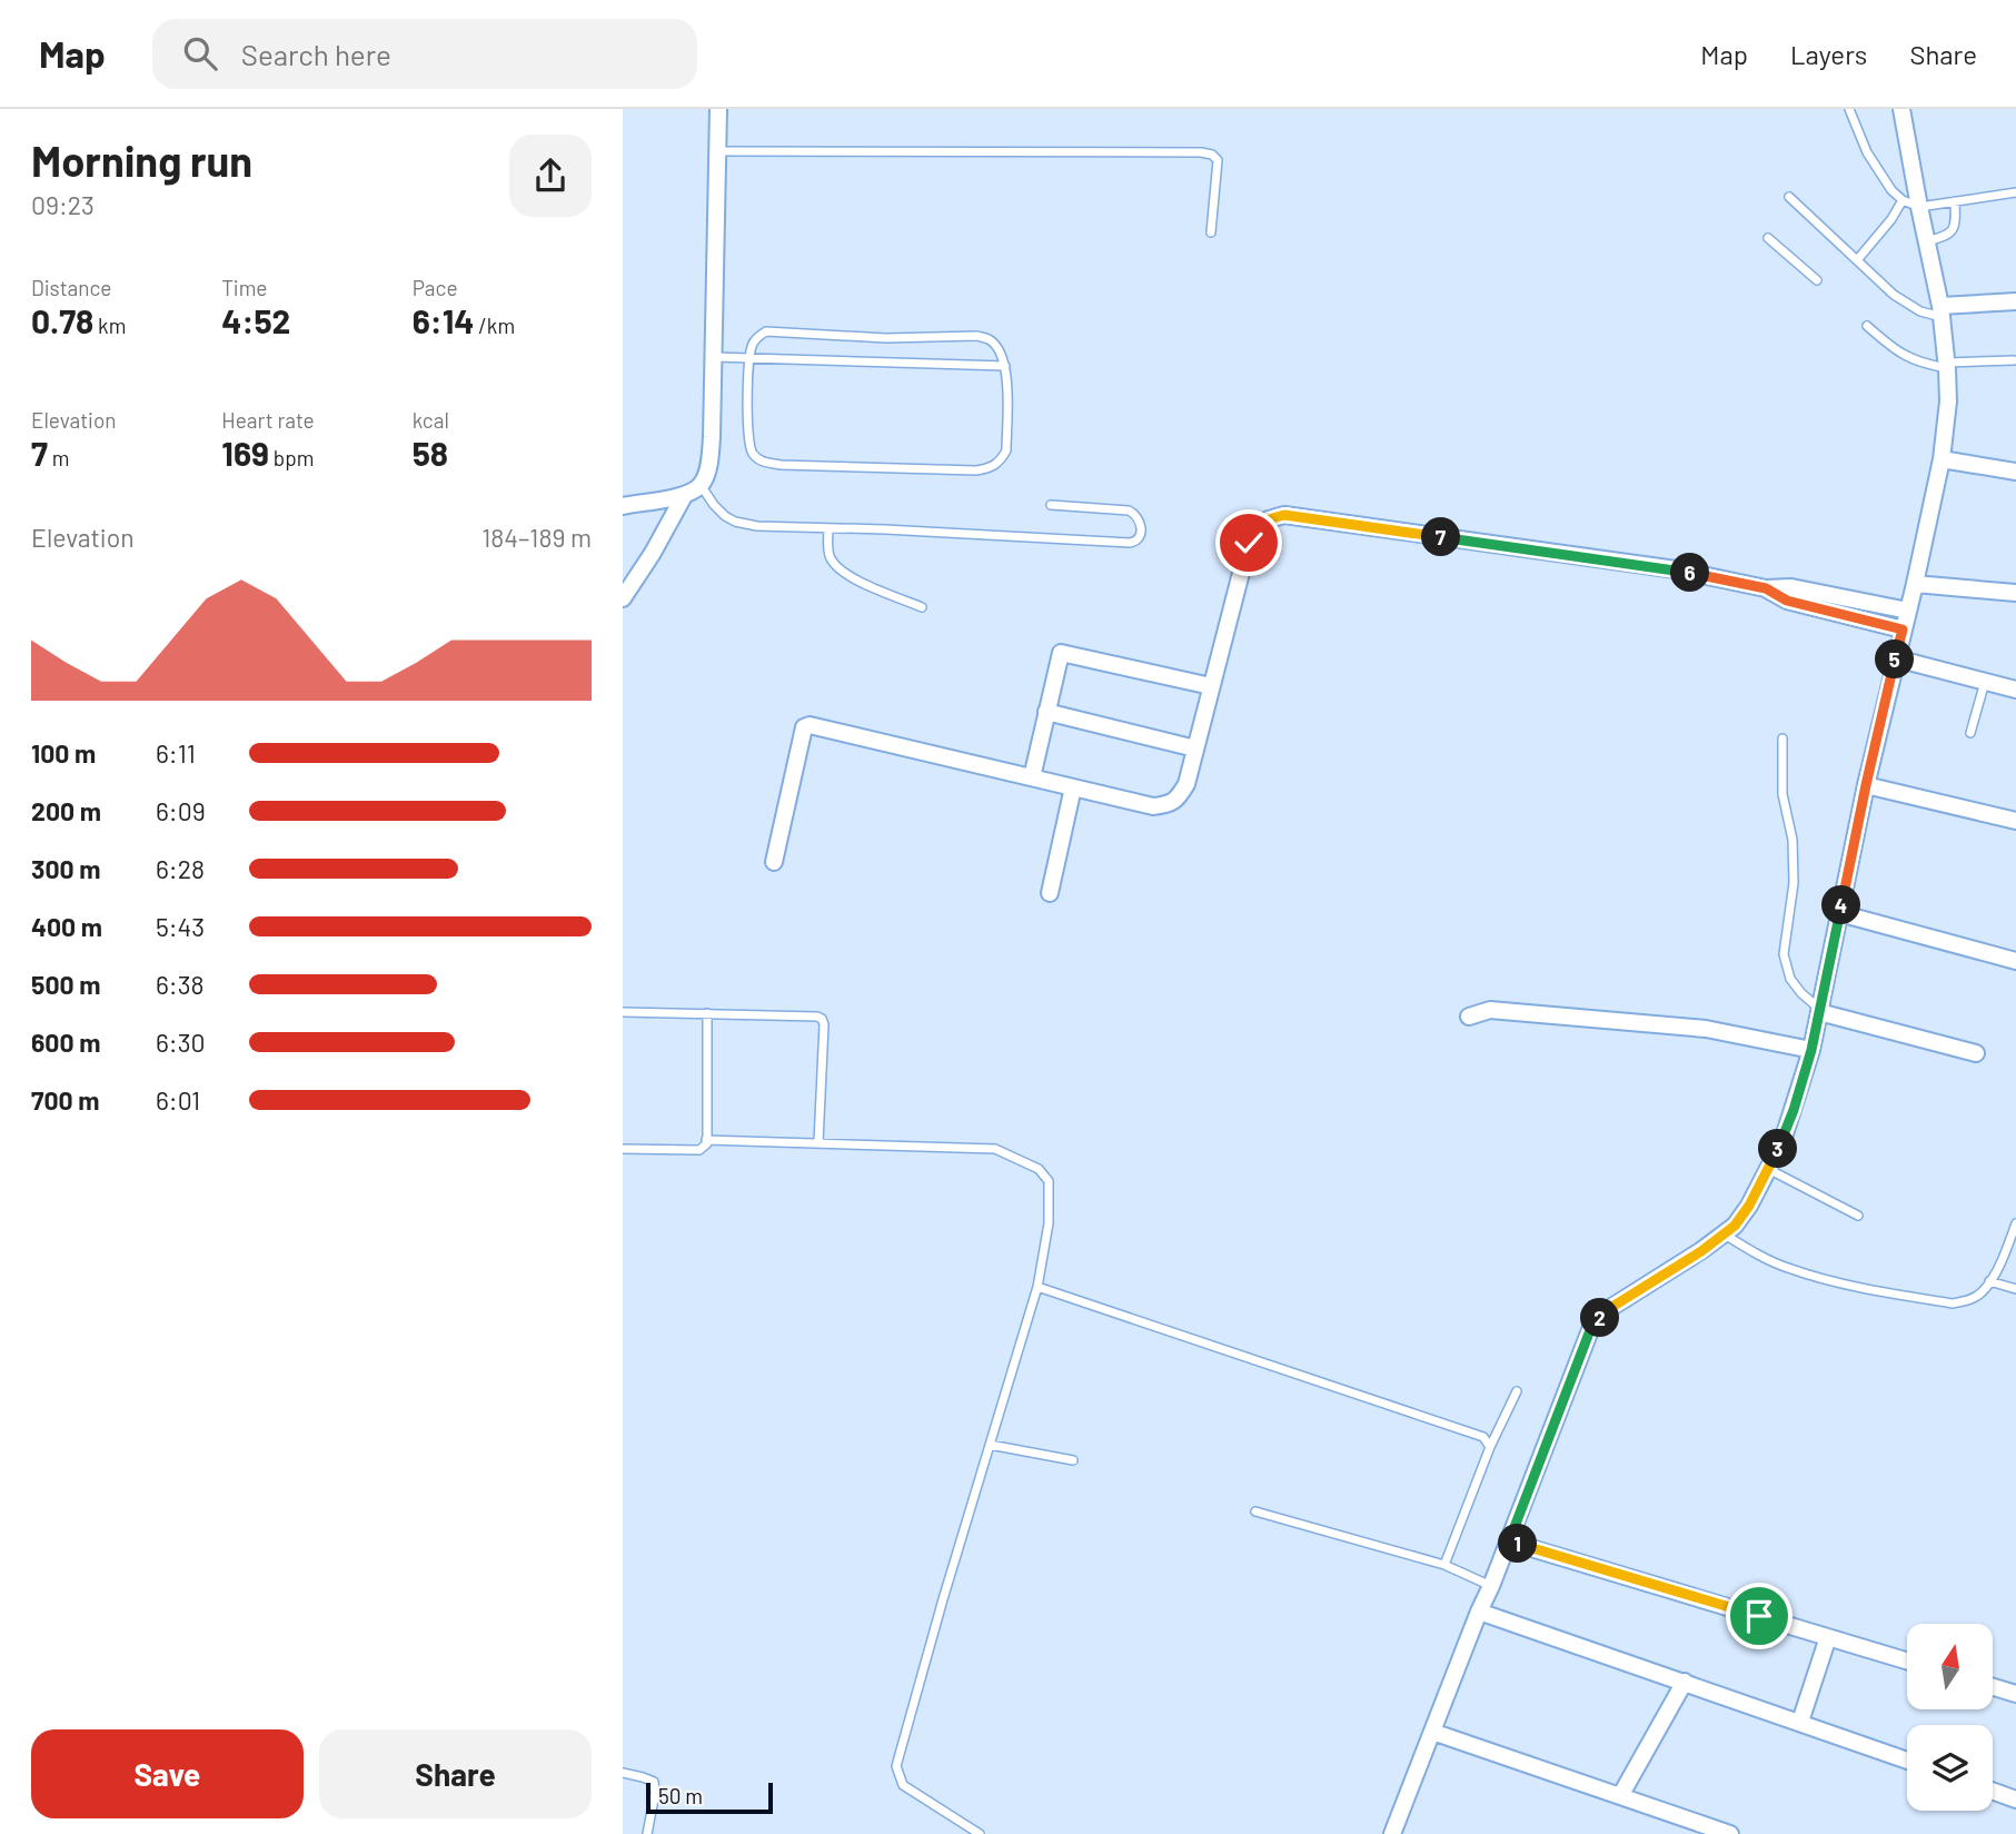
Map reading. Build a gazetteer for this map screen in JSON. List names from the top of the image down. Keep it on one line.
{"scale_bar":"50 m","north":"top","page":{"header":"Map","search":"Search here","nav":["Map","Layers","Share"],"heading":["Morning run","09:23"],"stats":[["Distance","0.78 km"],["Time","4:52"],["Pace","6:14 /km"],["Elevation","7 m"],["Heart rate","169 bpm"],["kcal","58"]],"chart":["Elevation","184–189 m"],"pins":["7","6","5","4","3","2","1"],"list":[{"name":"100 m","note":"6:11"},{"name":"200 m","note":"6:09"},{"name":"300 m","note":"6:28"},{"name":"400 m","note":"5:43"},{"name":"500 m","note":"6:38"},{"name":"600 m","note":"6:30"},{"name":"700 m","note":"6:01"}],"buttons":["Save","Share"],"scale":"50 m"}}
